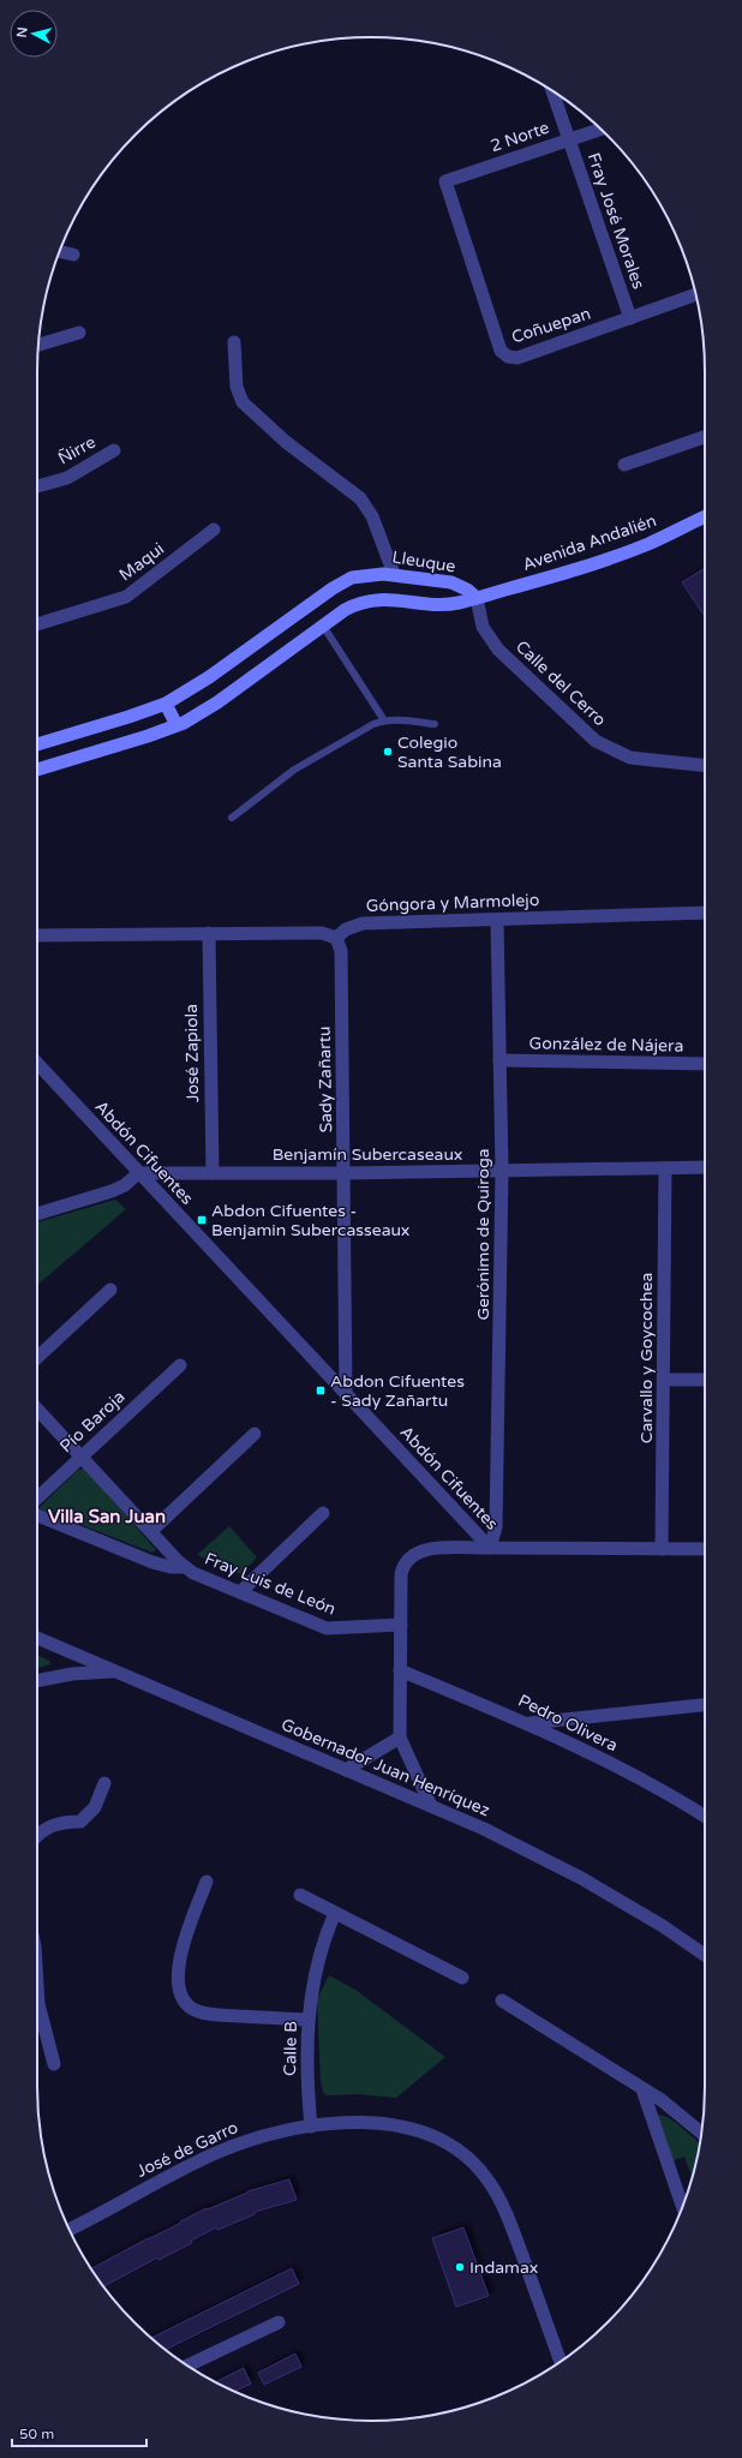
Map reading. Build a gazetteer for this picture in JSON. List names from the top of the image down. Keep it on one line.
{"streets":{"main road":["Avenida Andalién","Lleuque"],"street":["2 Norte","Fray José Morales","Coñuepan","Ñirre","Maqui","Calle del Cerro","Góngora y Marmolejo","González de Nájera","José Zapiola","Sady Zañartu","Abdón Cifuentes","Benjamín Subercaseaux","Gerónimo de Quiroga","Carvallo y Goycochea","Pío Baroja","Fray Luis de León","Pedro Olivera","Gobernador Juan Henríquez","Calle B","José de Garro"]},"crossings":[["2 Norte","Fray José Morales"],["2 Norte","Coñuepan"],["Fray José Morales","Coñuepan"],["Avenida Andalién","Lleuque"],["Avenida Andalién","Calle del Cerro"],["Lleuque","Calle del Cerro"],["Góngora y Marmolejo","Sady Zañartu"],["Góngora y Marmolejo","Gerónimo de Quiroga"],["González de Nájera","Gerónimo de Quiroga"],["José Zapiola","Benjamín Subercaseaux"],["Sady Zañartu","Abdón Cifuentes"],["Sady Zañartu","Benjamín Subercaseaux"],["Abdón Cifuentes","Benjamín Subercaseaux"],["Abdón Cifuentes","Gerónimo de Quiroga"],["Abdón Cifuentes","Carvallo y Goycochea"],["Abdón Cifuentes","Fray Luis de León"],["Abdón Cifuentes","Pedro Olivera"],["Abdón Cifuentes","Gobernador Juan Henríquez"],["Benjamín Subercaseaux","Gerónimo de Quiroga"],["Benjamín Subercaseaux","Carvallo y Goycochea"],["Pío Baroja","Fray Luis de León"],["Calle B","José de Garro"]],"districts":["Villa San Juan"],"places":{"other":["Colegio Santa Sabina","Indamax"],"transit":["Abdon Cifuentes - Benjamin Subercasseaux","Abdon Cifuentes - Sady Zañartu"]},"scale_bar":"50 m","north":"left"}
